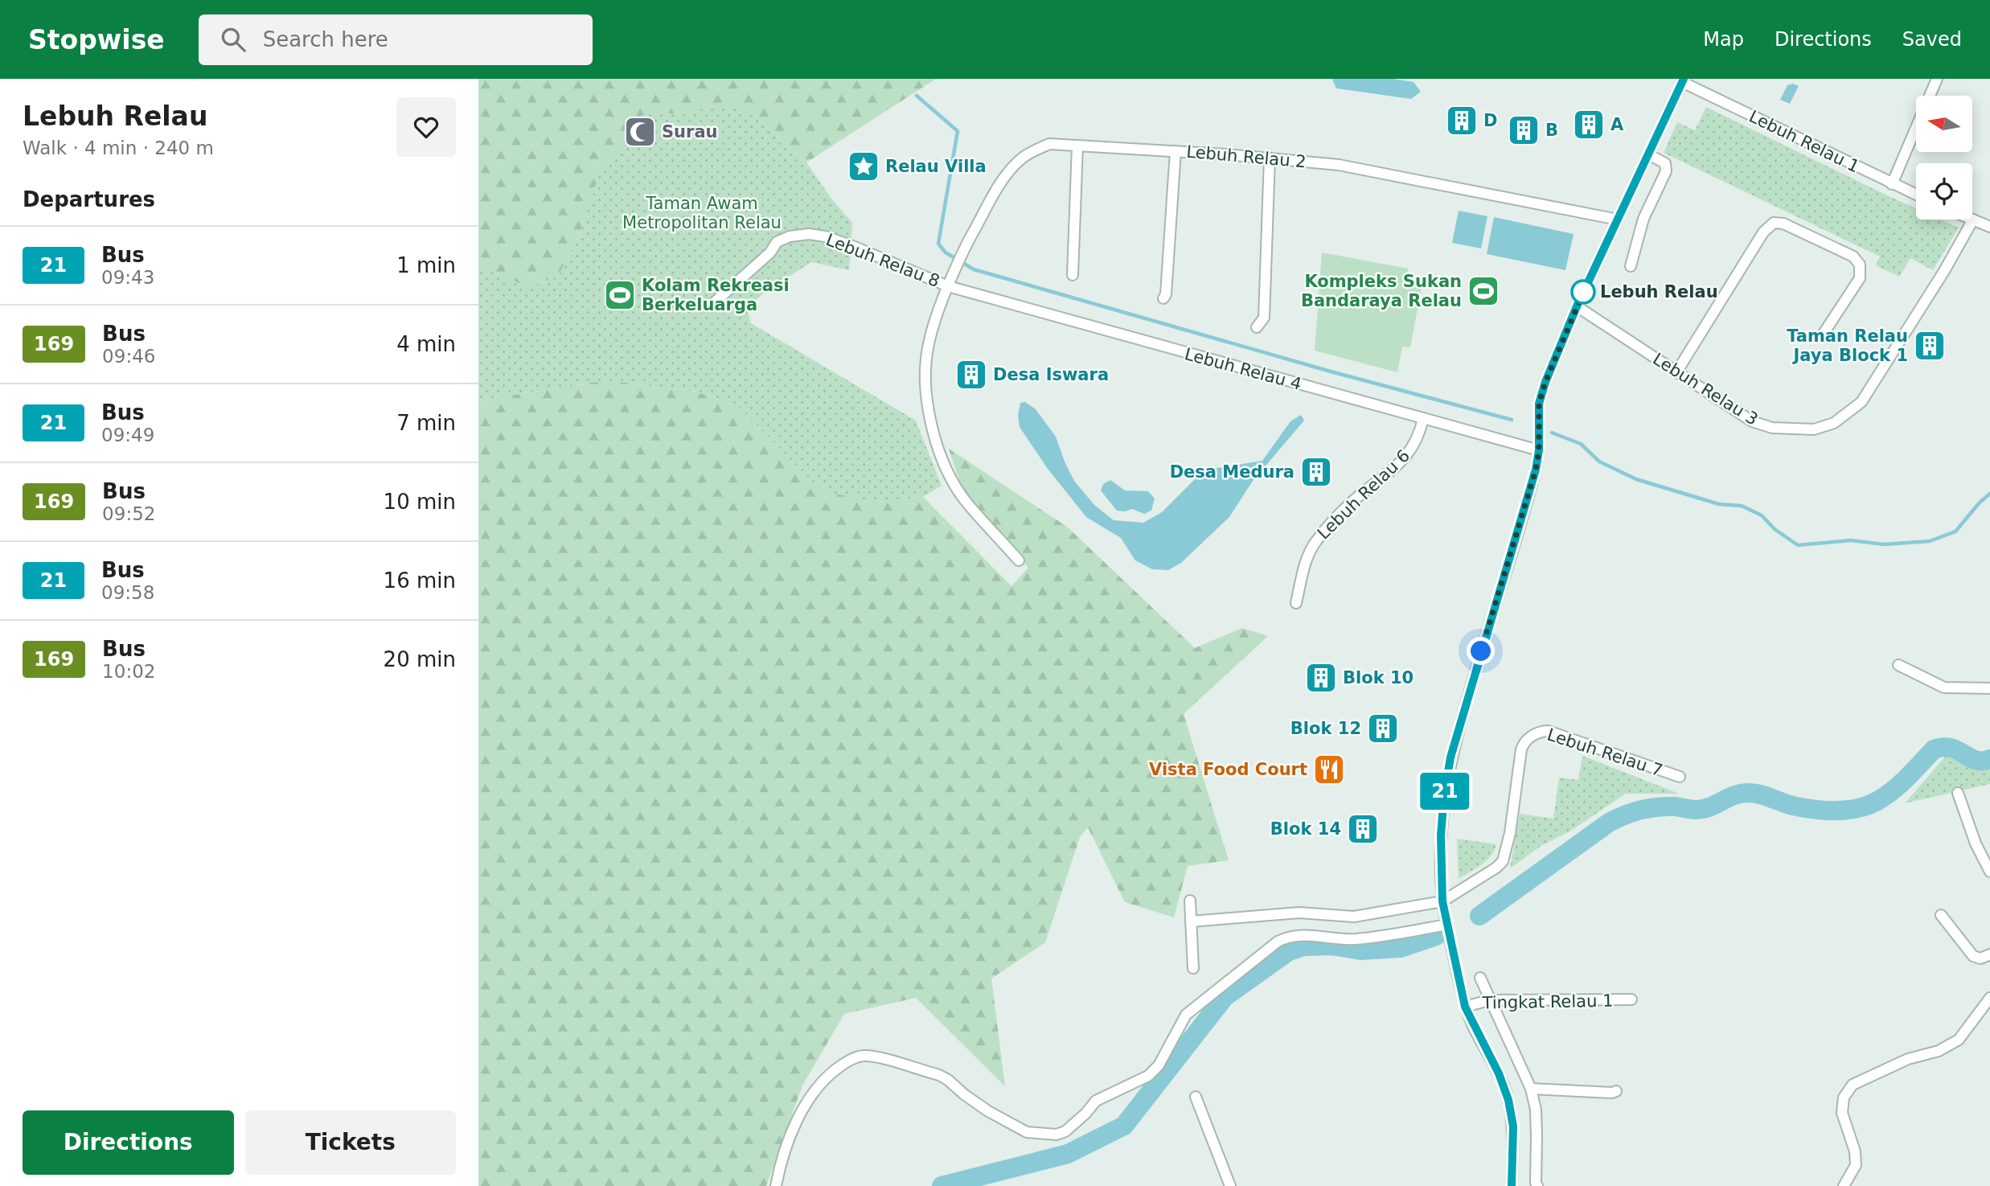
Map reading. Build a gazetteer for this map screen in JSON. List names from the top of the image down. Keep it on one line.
{"streets":{"street":["Lebuh Relau 1","Lebuh Relau 2","Lebuh Relau 8","Lebuh Relau 4","Lebuh Relau 3","Lebuh Relau 6","Lebuh Relau 7","Tingkat Relau 1"]},"crossings":[["Lebuh Relau 2","Lebuh Relau 8"],["Lebuh Relau 2","Lebuh Relau 4"],["Lebuh Relau 8","Lebuh Relau 4"],["Lebuh Relau 4","Lebuh Relau 6"]],"parks":["Taman Awam Metropolitan Relau"],"places":{"building":["D","A","B","Taman Relau Jaya Block 1","Desa Iswara","Desa Medura","Blok 10","Blok 12","Blok 14"],"mosque":["Surau"],"place":["Relau Villa"],"sports":["Kompleks Sukan Bandaraya Relau","Kolam Rekreasi Berkeluarga"],"other":["Lebuh Relau"],"restaurant":["Vista Food Court"]},"lines":["bus line 21"],"north":"left","page":{"header":"Stopwise","search":"Search here","nav":["Map","Directions","Saved"],"heading":[["Lebuh Relau","Walk · 4 min · 240 m"],"Departures"],"on_map":"21","list":[{"mark":"21","name":"Bus","note":"09:43","value":"1 min"},{"mark":"169","name":"Bus","note":"09:46","value":"4 min"},{"mark":"21","name":"Bus","note":"09:49","value":"7 min"},{"mark":"169","name":"Bus","note":"09:52","value":"10 min"},{"mark":"21","name":"Bus","note":"09:58","value":"16 min"},{"mark":"169","name":"Bus","note":"10:02","value":"20 min"}],"buttons":["Directions","Tickets"]}}
